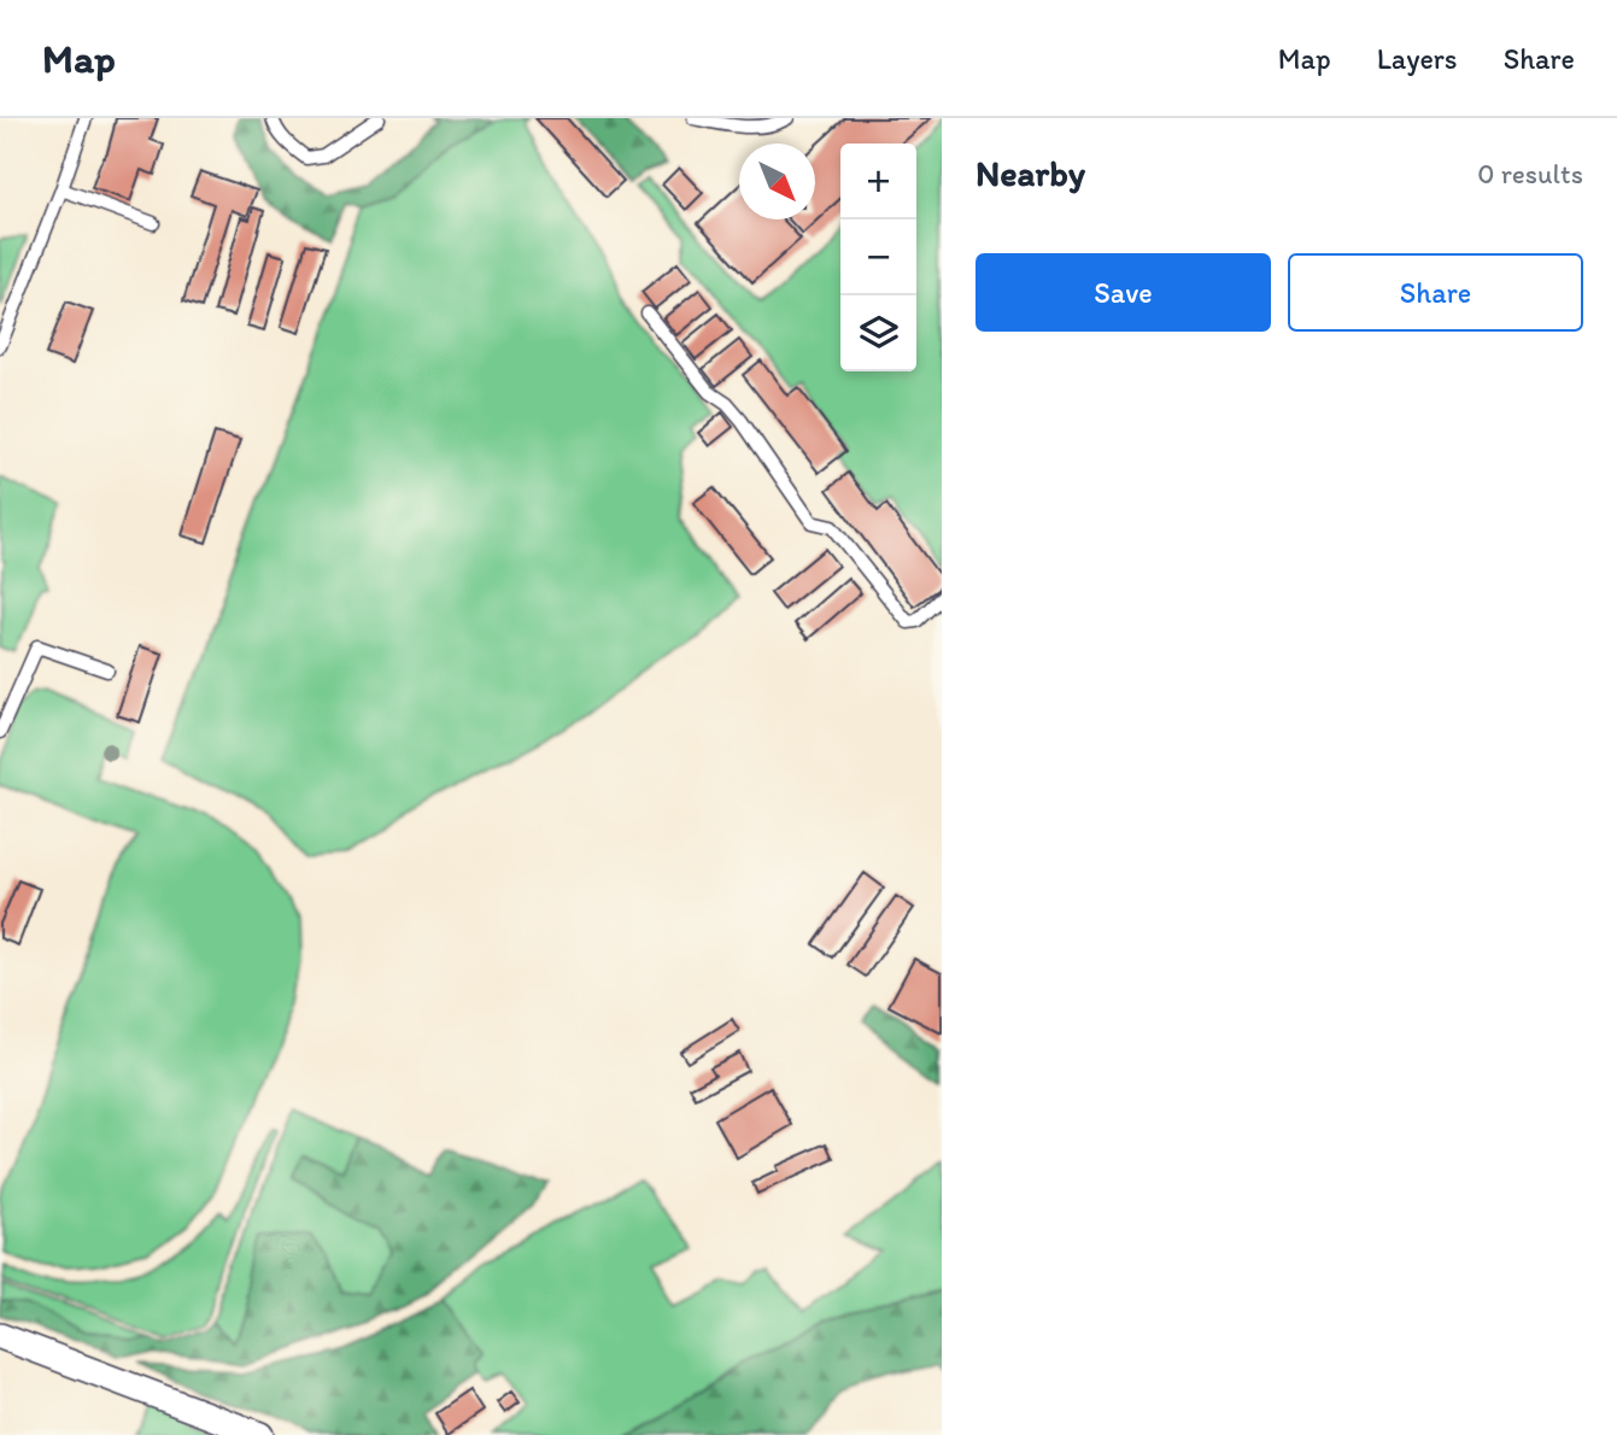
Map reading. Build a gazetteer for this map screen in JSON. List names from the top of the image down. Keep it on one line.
{"north":"bottom right","page":{"header":"Map","nav":["Map","Layers","Share"],"heading":["Nearby","0 results"],"map_buttons":["+","−"],"buttons":["Save","Share"]}}
